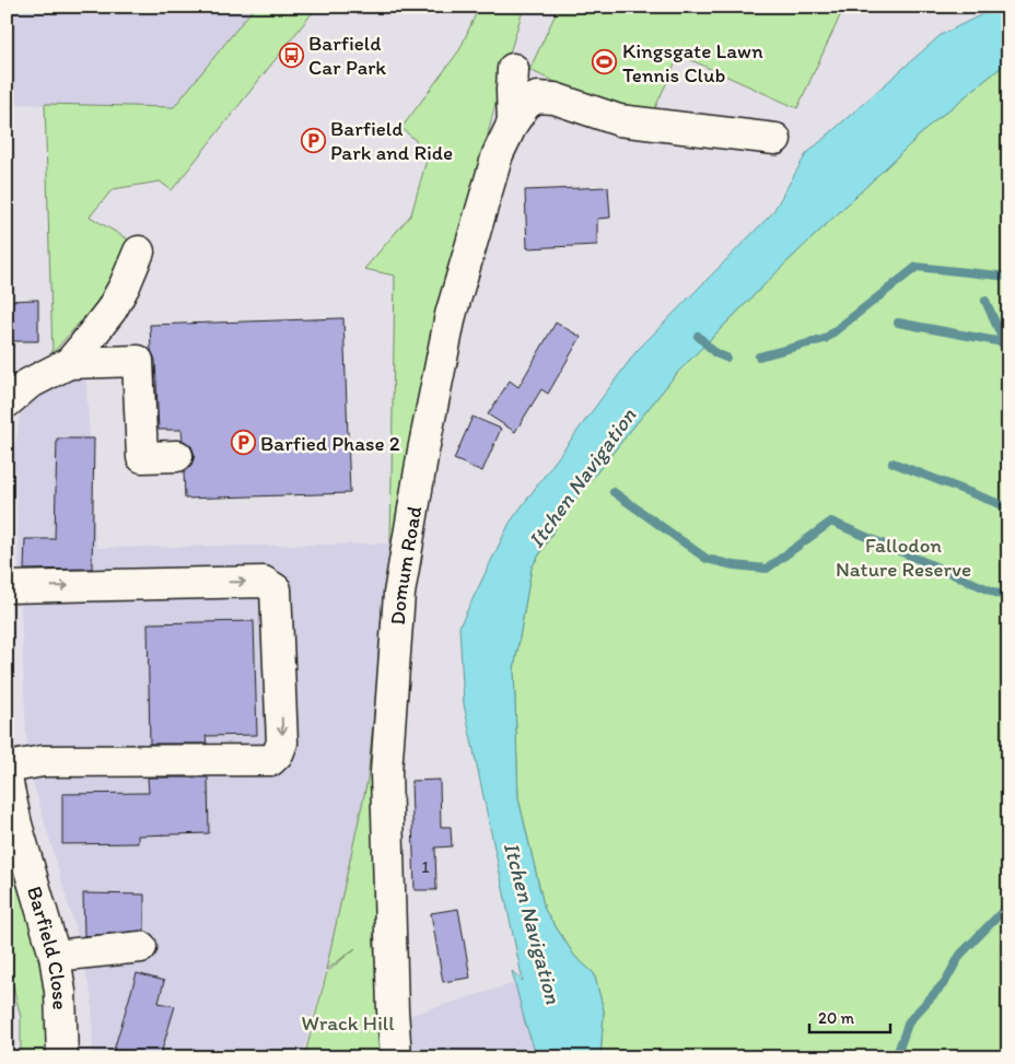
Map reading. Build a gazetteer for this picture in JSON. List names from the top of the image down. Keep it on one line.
{"streets":{"street":["Domum Road","Barfield Close"]},"water":["Itchen Navigation"],"parks":["Fallodon Nature Reserve","Wrack Hill"],"places":{"bus stop":["Barfield Car Park"],"sports":["Kingsgate Lawn Tennis Club"],"parking":["Barfield Park and Ride","Barfied Phase 2"]},"house_numbers":["1"],"scale_bar":"20 m"}
